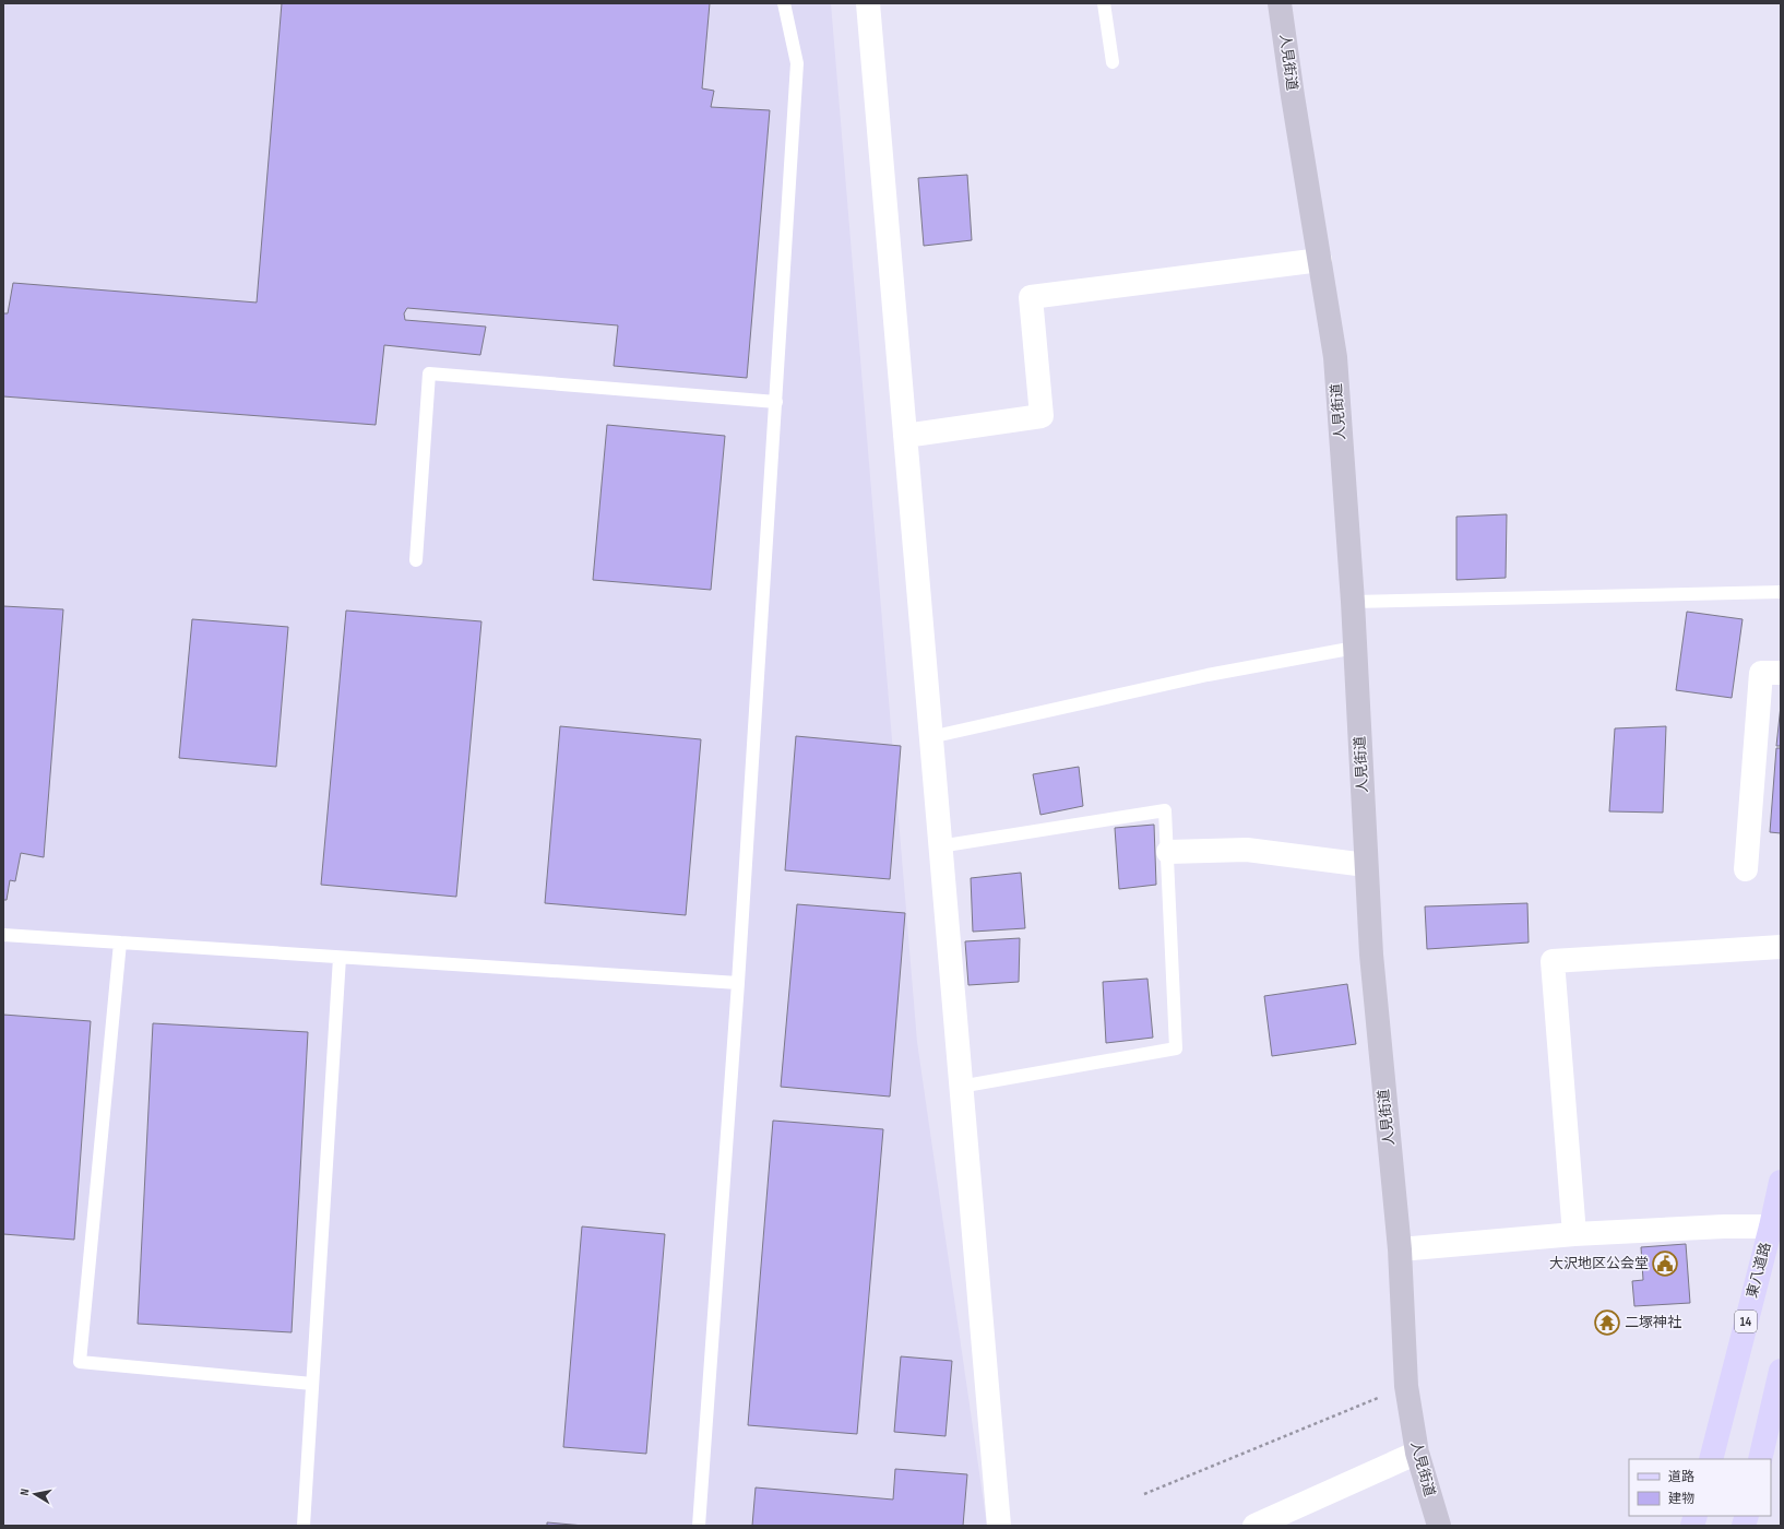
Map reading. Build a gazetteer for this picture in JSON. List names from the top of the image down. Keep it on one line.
{"streets":{"main road":["人見街道","東八道路","14"]},"places":{"public building":["大沢地区公会堂"],"temple":["二塚神社"]},"legend":["道路","建物"],"north":"left"}
